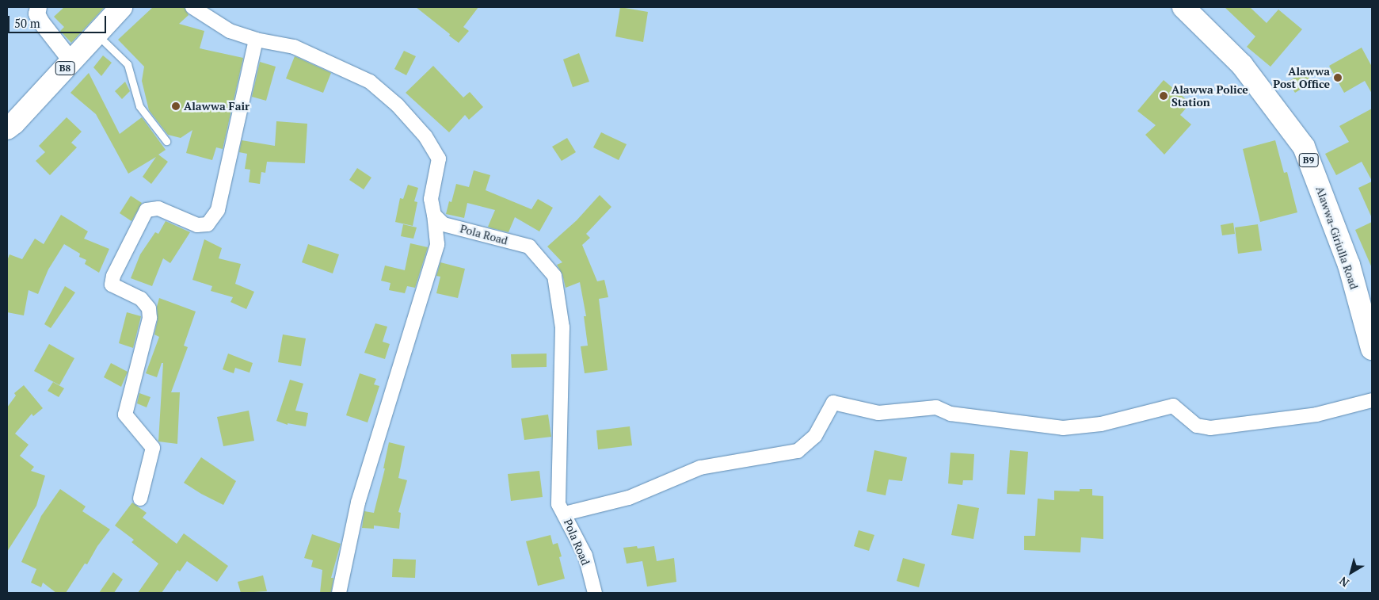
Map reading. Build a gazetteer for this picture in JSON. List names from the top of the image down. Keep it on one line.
{"streets":{"main road":["B8","B9","Alawwa-Giriulla Road"],"street":["Pola Road"]},"places":["Alawwa Post Office","Alawwa Police Station","Alawwa Fair"],"scale_bar":"50 m","north":"bottom left"}
